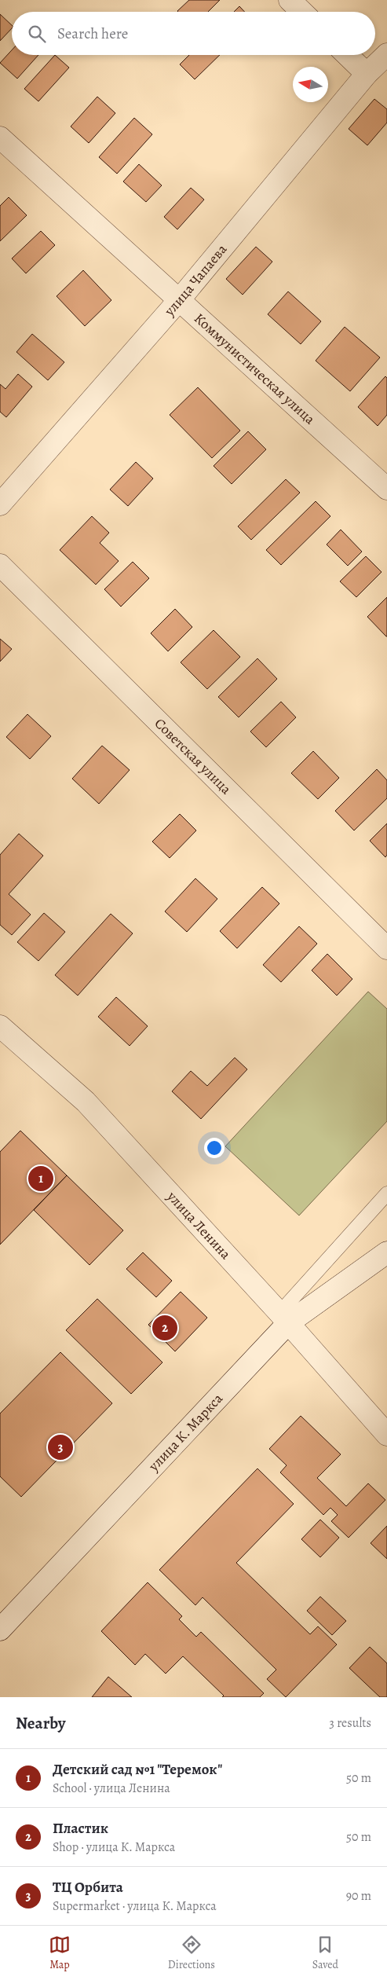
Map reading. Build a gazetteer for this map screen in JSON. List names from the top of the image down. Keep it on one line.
{"streets":{"street":["улица Чапаева","Коммунистическая улица","Советская улица","улица Ленина","улица К. Маркса"]},"crossings":[["улица Чапаева","Коммунистическая улица"],["улица Ленина","улица К. Маркса"]],"north":"left","page":{"search":"Search here","pins":["1","2","3"],"heading":["Nearby","3 results"],"list":[{"mark":"1","name":"Детский сад №1 \"Теремок\"","note":"School · улица Ленина","value":"50 m"},{"mark":"2","name":"Пластик","note":"Shop · улица К. Маркса","value":"50 m"},{"mark":"3","name":"ТЦ Орбита","note":"Supermarket · улица К. Маркса","value":"90 m"}],"nav":["Map","Directions","Saved"]}}
